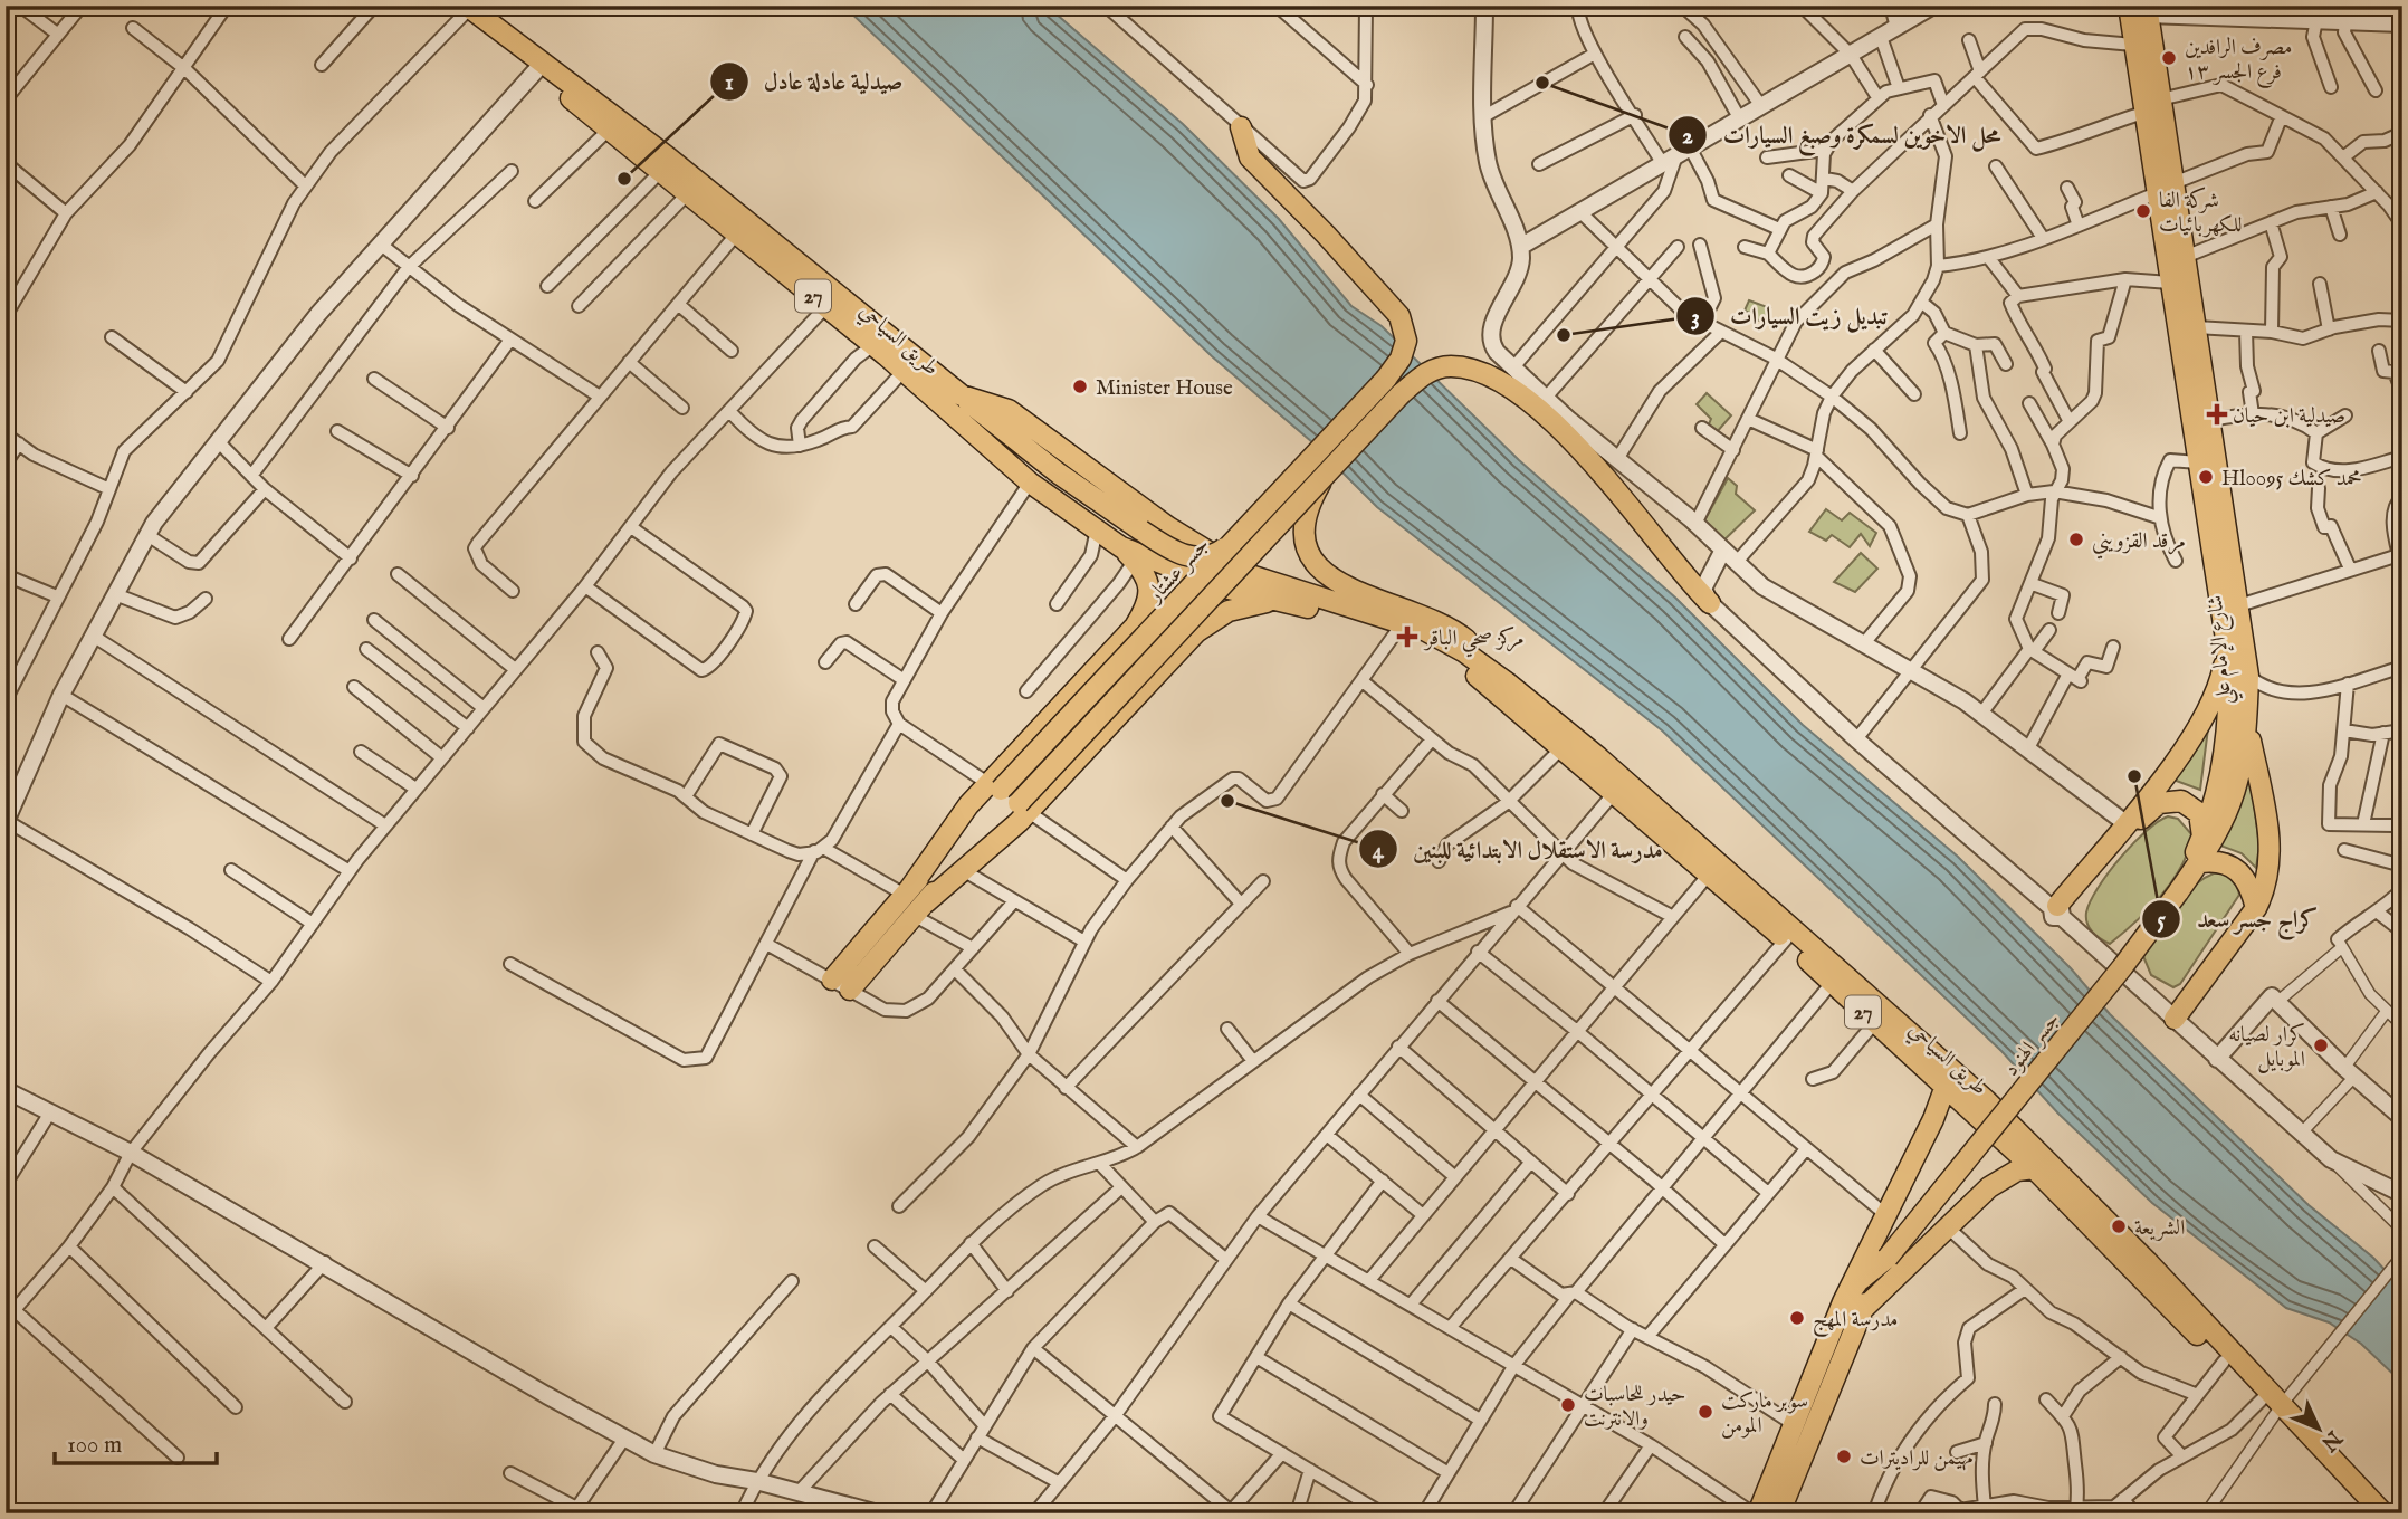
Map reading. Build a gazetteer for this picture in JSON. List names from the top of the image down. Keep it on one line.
{"streets":{"main road":["27","طريق السياحي","جسر عشتار","شارع الإمام علي","جسر الهنود"]},"crossings":[["شارع الإمام علي","جسر الهنود"]],"places":{"other":["مصرف الرافدين فرع الجسر ١٣","محل الاخوين لسمكرة وصبغ السيارات","صيدلية عادلة عادل","شركة الفا للكهربائيات","تبديل زيت السيارات","Minister House","Hl0095 محمد كشك","مرقد القزويني","كراج جسر سعد","مدرسة الاستقلال الابتدائية للبنين","كرار لصيانه الموبايل","الشريعة","مدرسة المهج","حيدر للحاسبات والانترنت","سوبر ماركت المومن","مهيمن للراديترات"],"health":["صيدلية ابن حيان","مركز صحي الباقر"]},"scale_bar":"100 m","north":"bottom right"}
